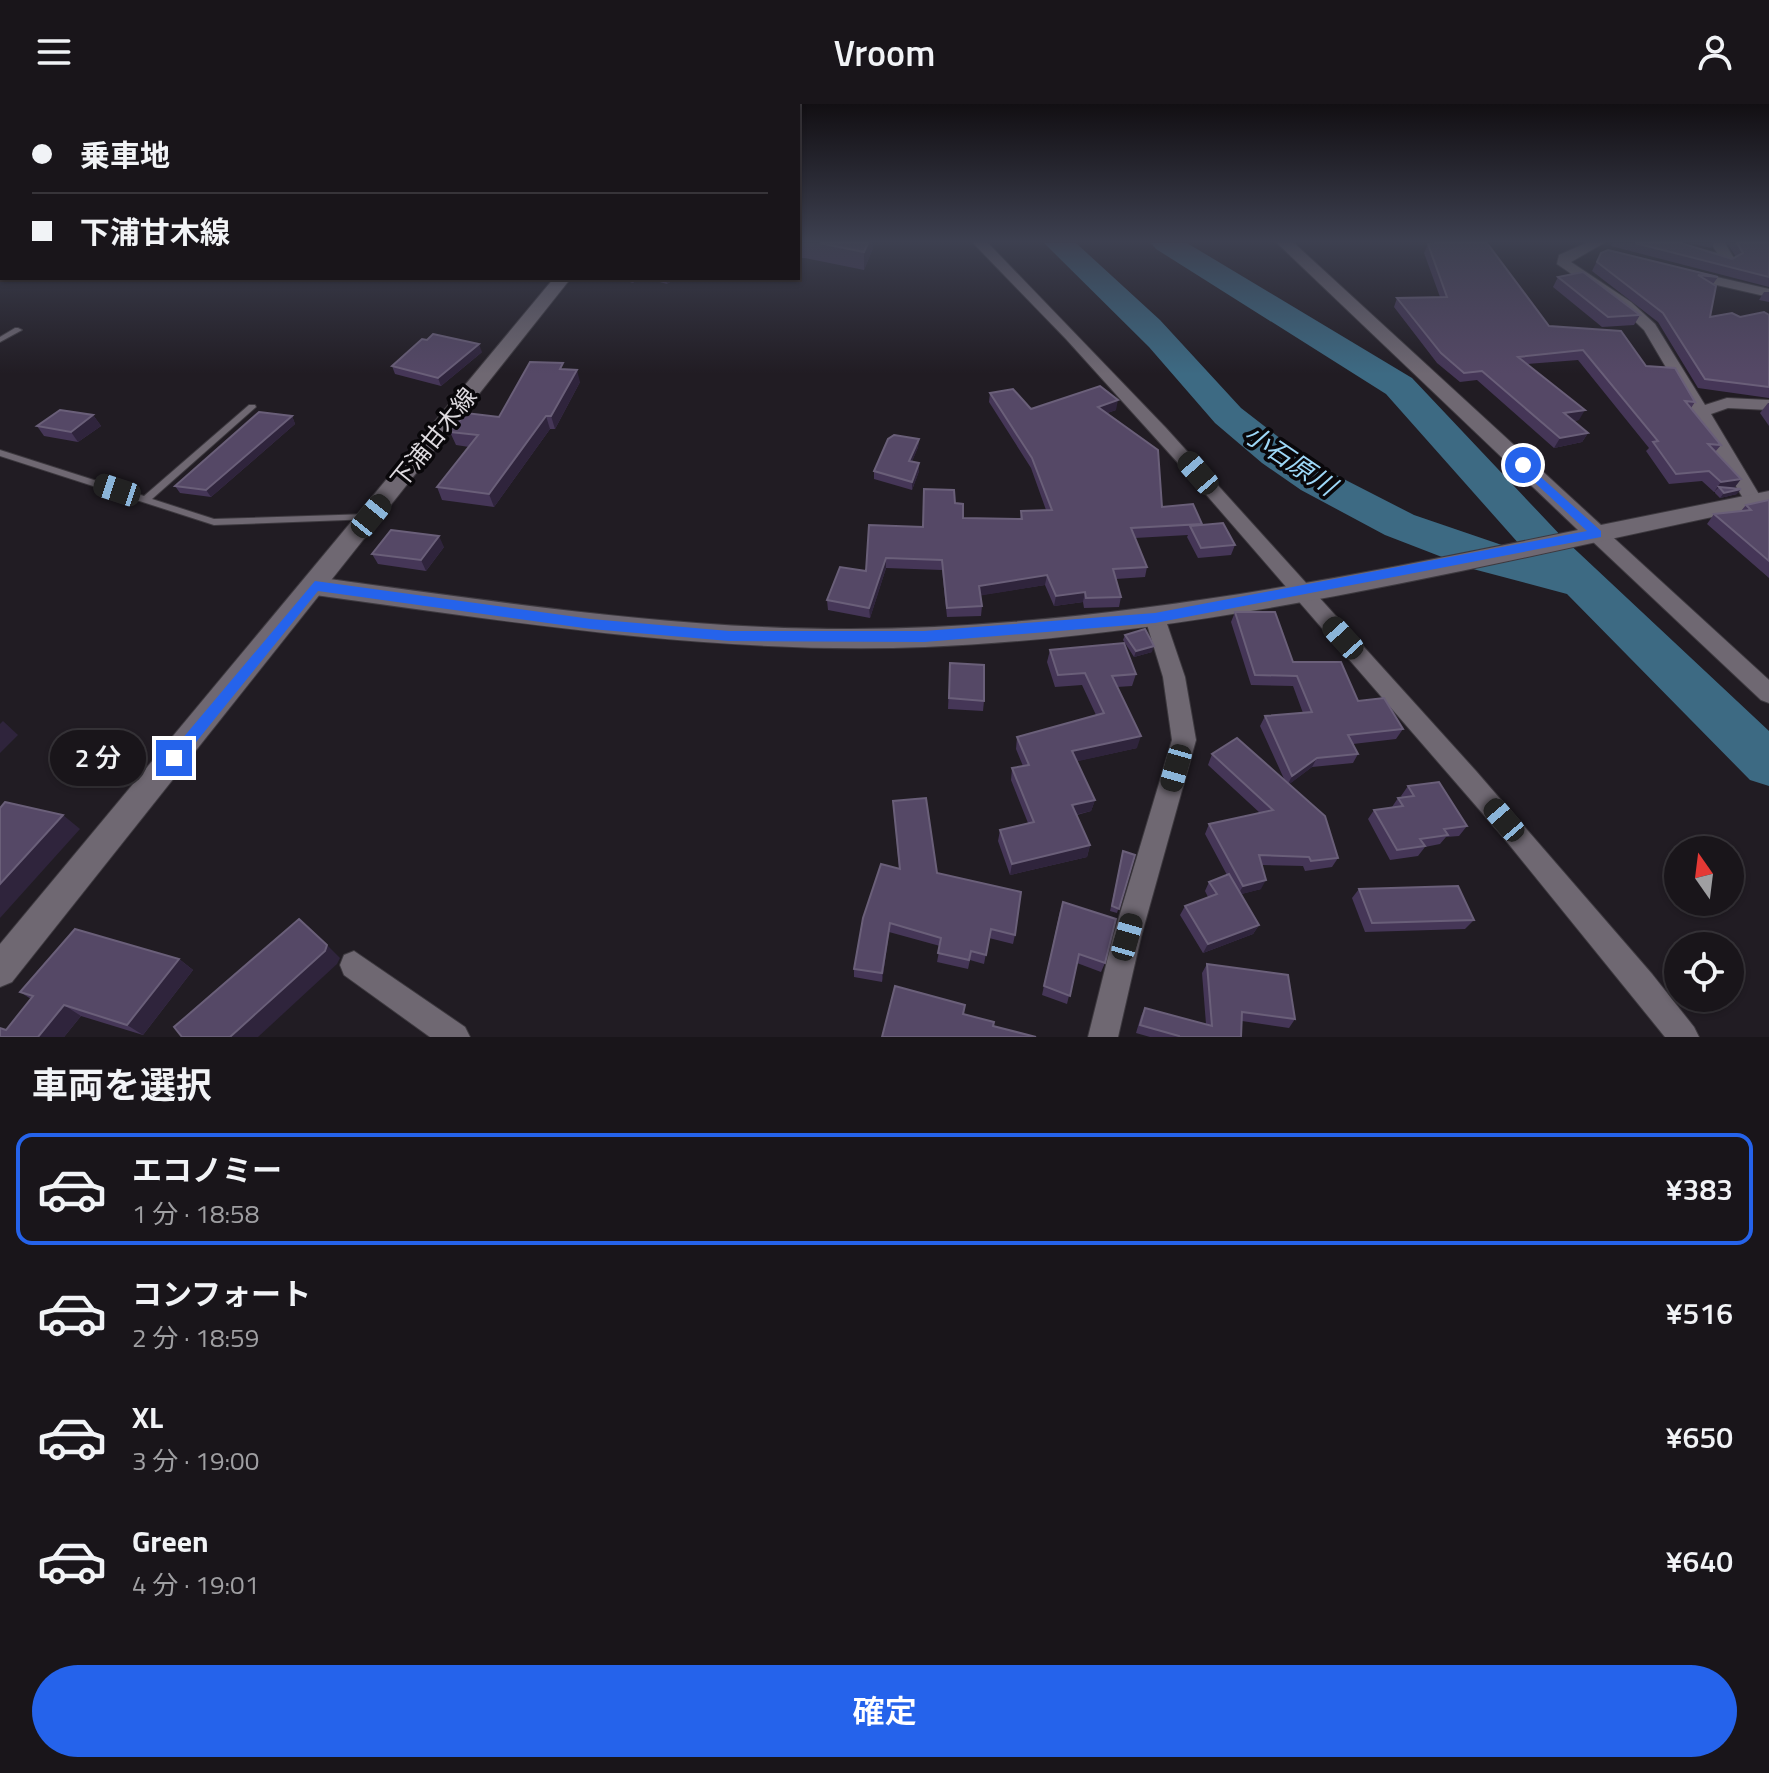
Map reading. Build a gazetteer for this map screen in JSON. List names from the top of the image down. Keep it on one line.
{"streets":{"street":["下浦甘木線"]},"water":["小石原川"],"north":"top","page":{"header":"Vroom","banner":["乗車地","下浦甘木線"],"bubble":"2 分","heading":"車両を選択","list":[{"name":"エコノミー","note":"1 分 · 18:58","value":"¥383"},{"name":"コンフォート","note":"2 分 · 18:59","value":"¥516"},{"name":"XL","note":"3 分 · 19:00","value":"¥650"},{"name":"Green","note":"4 分 · 19:01","value":"¥640"}],"buttons":"確定"}}
